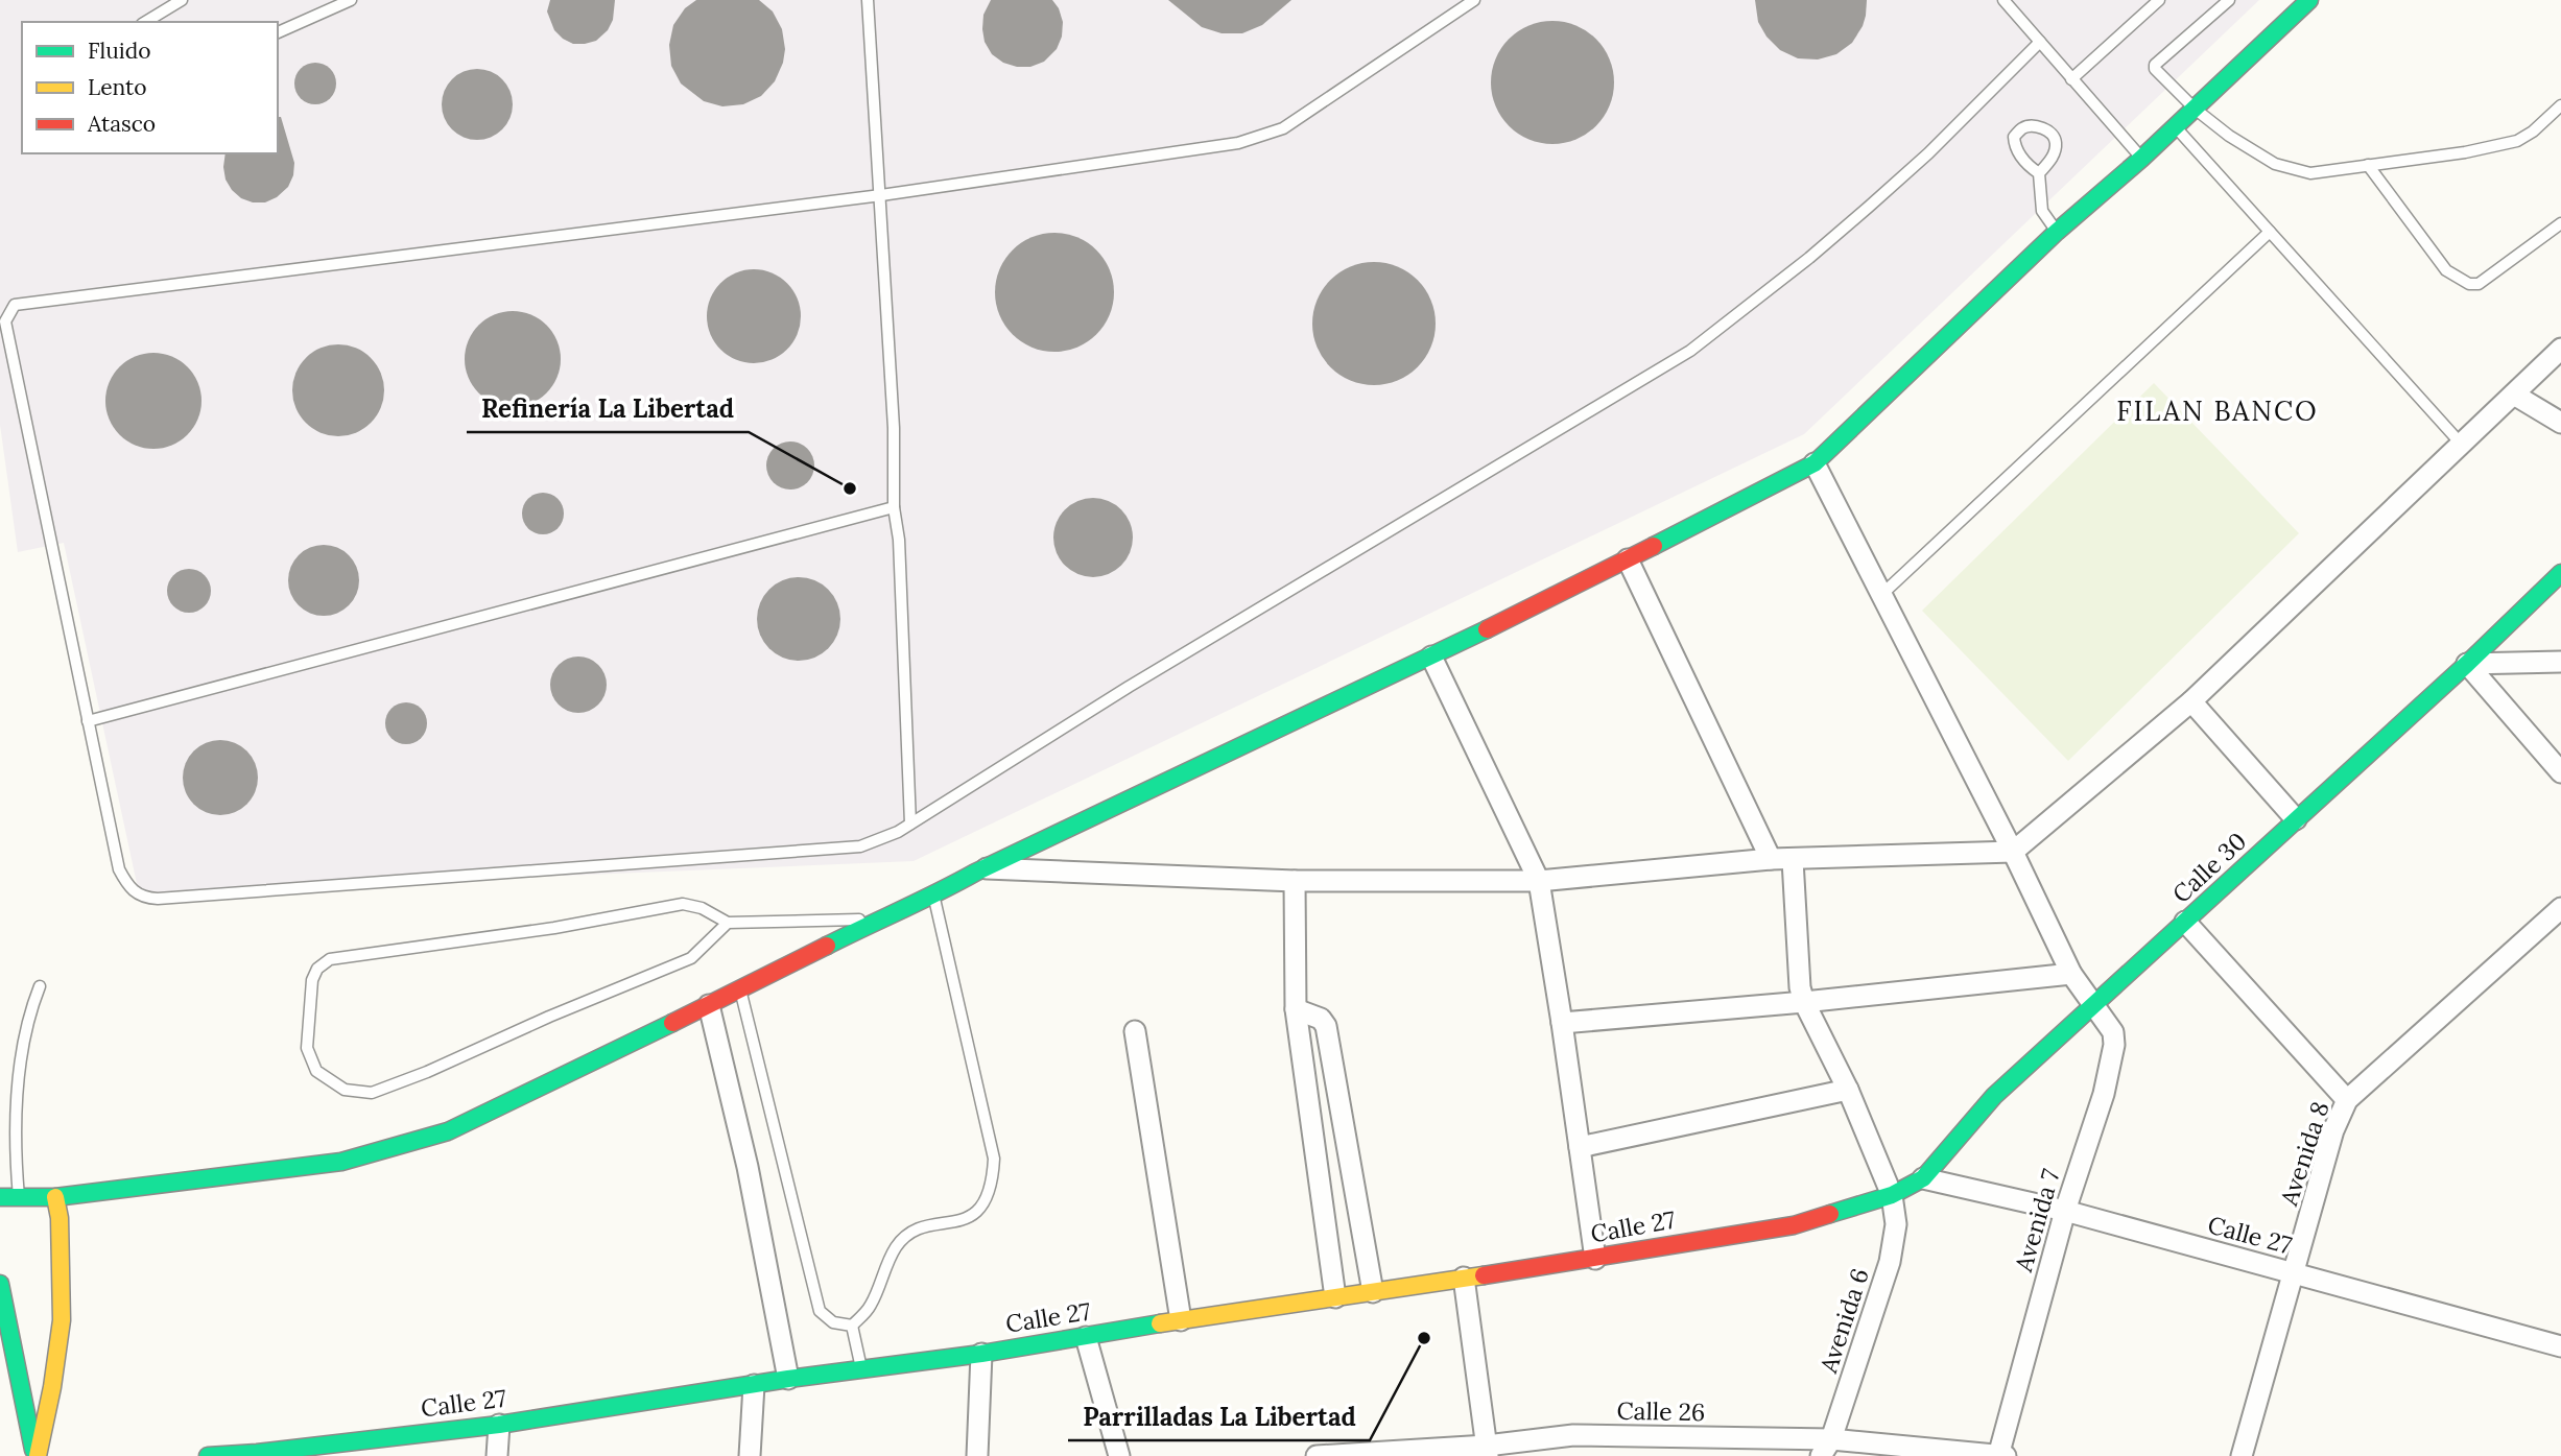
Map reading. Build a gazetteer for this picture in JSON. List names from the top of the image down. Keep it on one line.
{"streets":{"main road":["Calle 30","Calle 27"],"street":["Avenida 8","Avenida 7","Avenida 6","Calle 26"]},"crossings":[["Calle 30","Avenida 7"],["Calle 30","Calle 27"],["Calle 30","Avenida 6"],["Avenida 8","Calle 27"],["Avenida 7","Calle 27"],["Avenida 7","Calle 26"],["Calle 27","Avenida 6"],["Avenida 6","Calle 26"]],"districts":["FILAN BANCO"],"places":["Refinería La Libertad","Parrilladas La Libertad"],"legend":["Fluido","Lento","Atasco"]}
